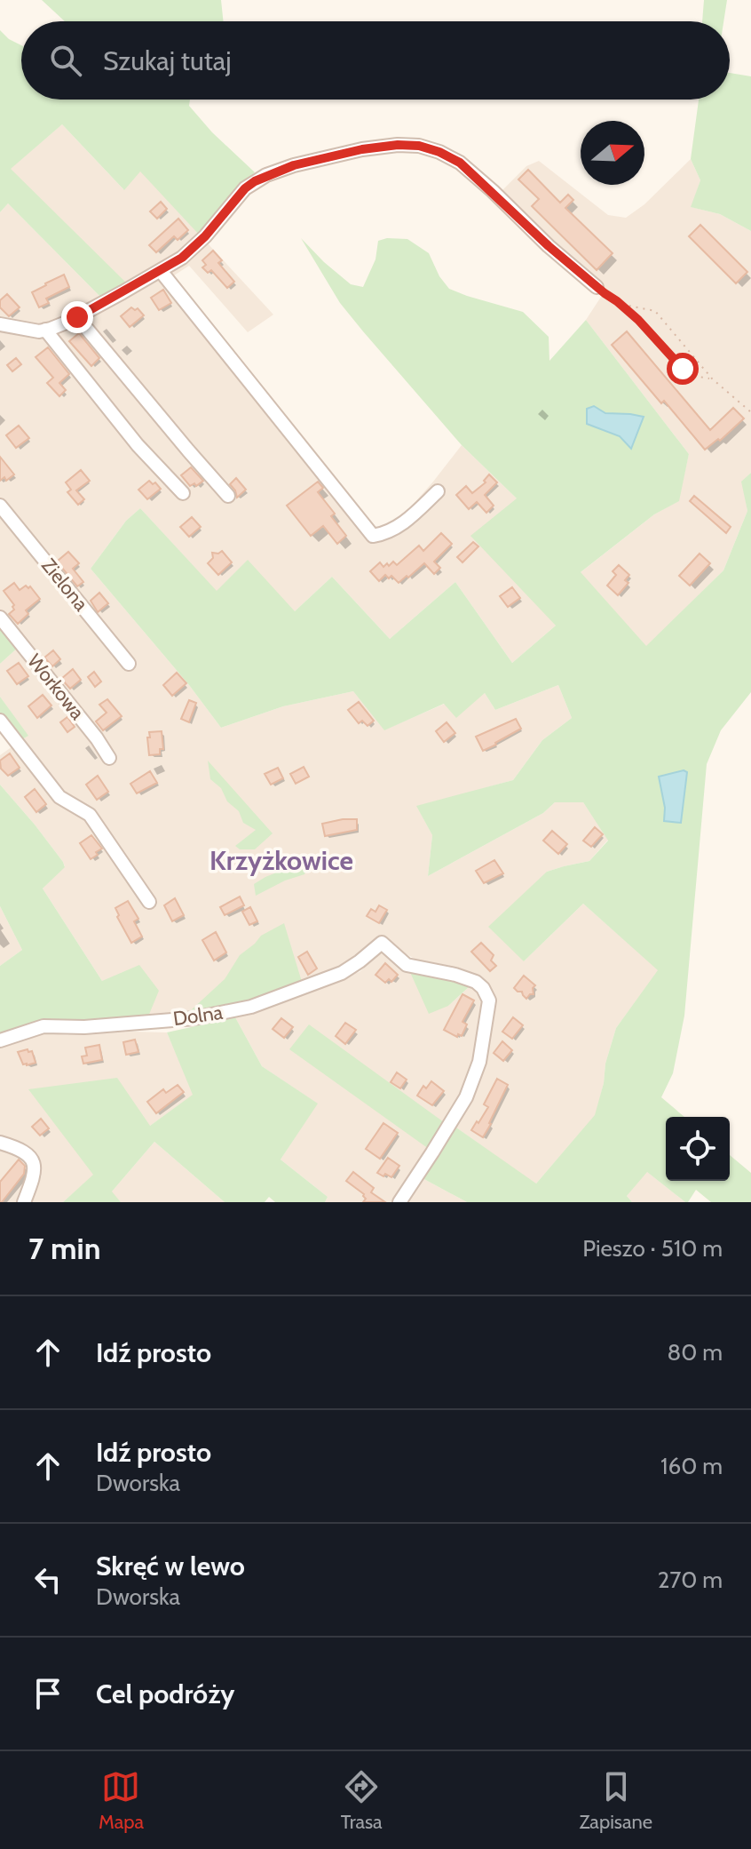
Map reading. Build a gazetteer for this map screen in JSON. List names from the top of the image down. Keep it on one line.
{"streets":{"street":["Zielona","Workowa","Dolna"]},"districts":["Krzyżkowice"],"north":"right","page":{"search":"Szukaj tutaj","heading":["7 min","Pieszo · 510 m"],"list":[["Idź prosto","80 m"],["Idź prosto","Dworska","160 m"],["Skręć w lewo","Dworska","270 m"],"Cel podróży"],"nav":["Mapa","Trasa","Zapisane"]}}
